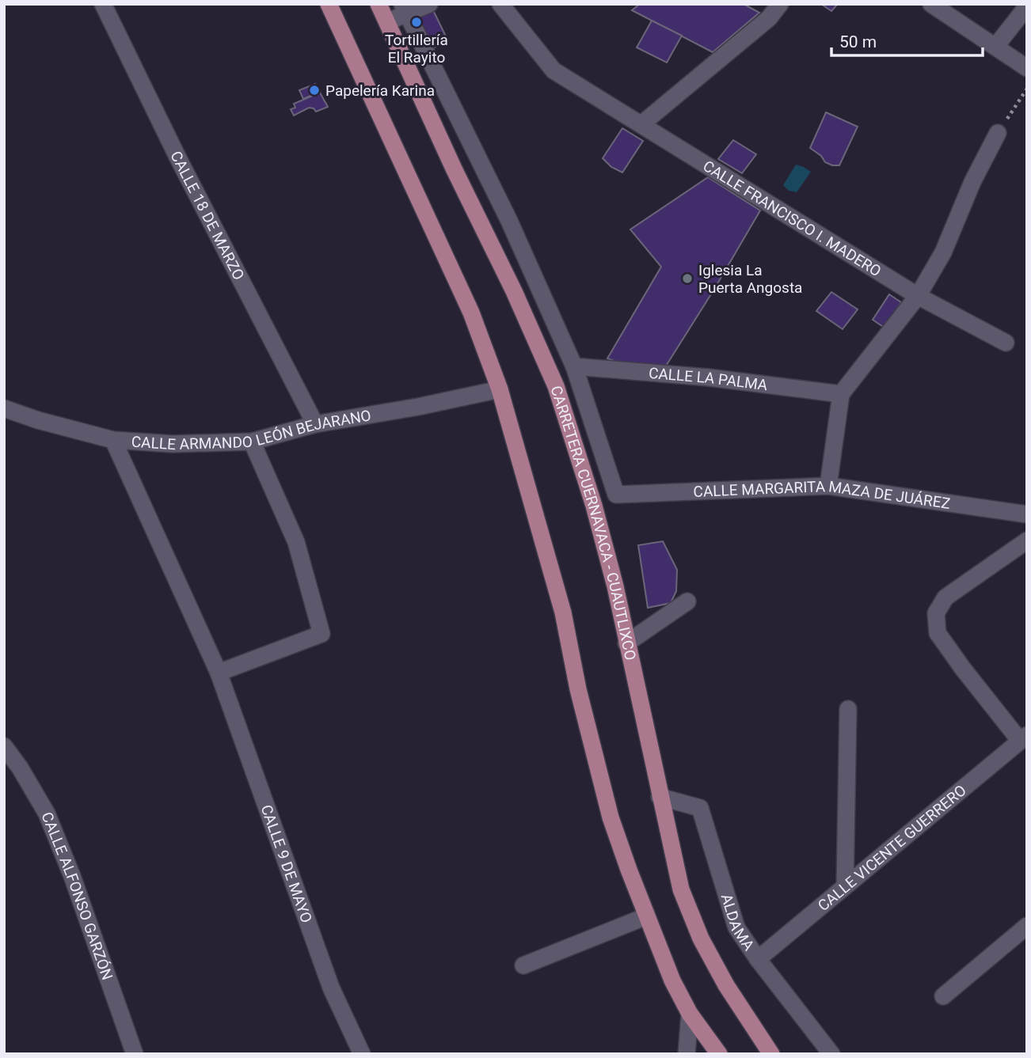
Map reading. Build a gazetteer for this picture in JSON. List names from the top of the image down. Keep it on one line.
{"streets":{"main road":["CARRETERA CUERNAVACA - CUAUTLIXCO"],"street":["CALLE 18 DE MARZO","CALLE FRANCISCO I. MADERO","CALLE LA PALMA","CALLE ARMANDO LEÓN BEJARANO","CALLE MARGARITA MAZA DE JUÁREZ","CALLE VICENTE GUERRERO","CALLE 9 DE MAYO","CALLE ALFONSO GARZÓN","ALDAMA"]},"crossings":[["CALLE 18 DE MARZO","CALLE ARMANDO LEÓN BEJARANO"],["CALLE LA PALMA","CALLE MARGARITA MAZA DE JUÁREZ"],["CALLE ARMANDO LEÓN BEJARANO","CALLE 9 DE MAYO"],["CARRETERA CUERNAVACA - CUAUTLIXCO","ALDAMA"],["CALLE VICENTE GUERRERO","ALDAMA"]],"places":["Tortillería El Rayito","Papelería Karina","Iglesia La Puerta Angosta"],"scale_bar":"50 m"}
